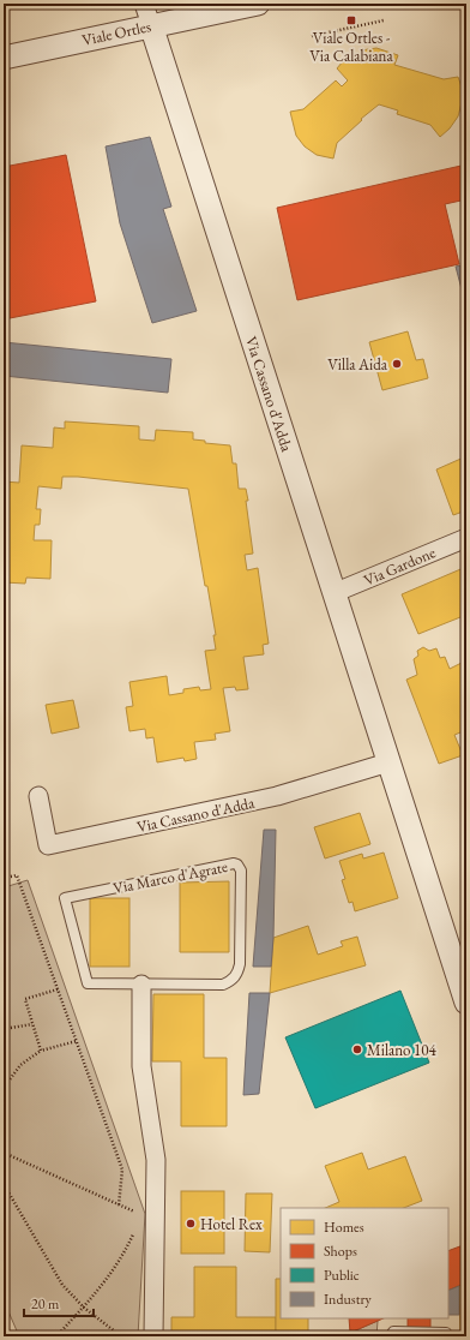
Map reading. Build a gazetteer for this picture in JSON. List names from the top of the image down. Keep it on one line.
{"streets":{"street":["Viale Ortles","Via Cassano d'Adda","Via Gardone"],"lane":["Via Marco d'Agrate"]},"crossings":[["Viale Ortles","Via Cassano d'Adda"],["Via Cassano d'Adda","Via Gardone"]],"places":{"transit":["Viale Ortles - Via Calabiana"],"other":["Villa Aida","Milano 104","Hotel Rex"]},"legend":["Homes","Shops","Public","Industry"],"scale_bar":"20 m"}
